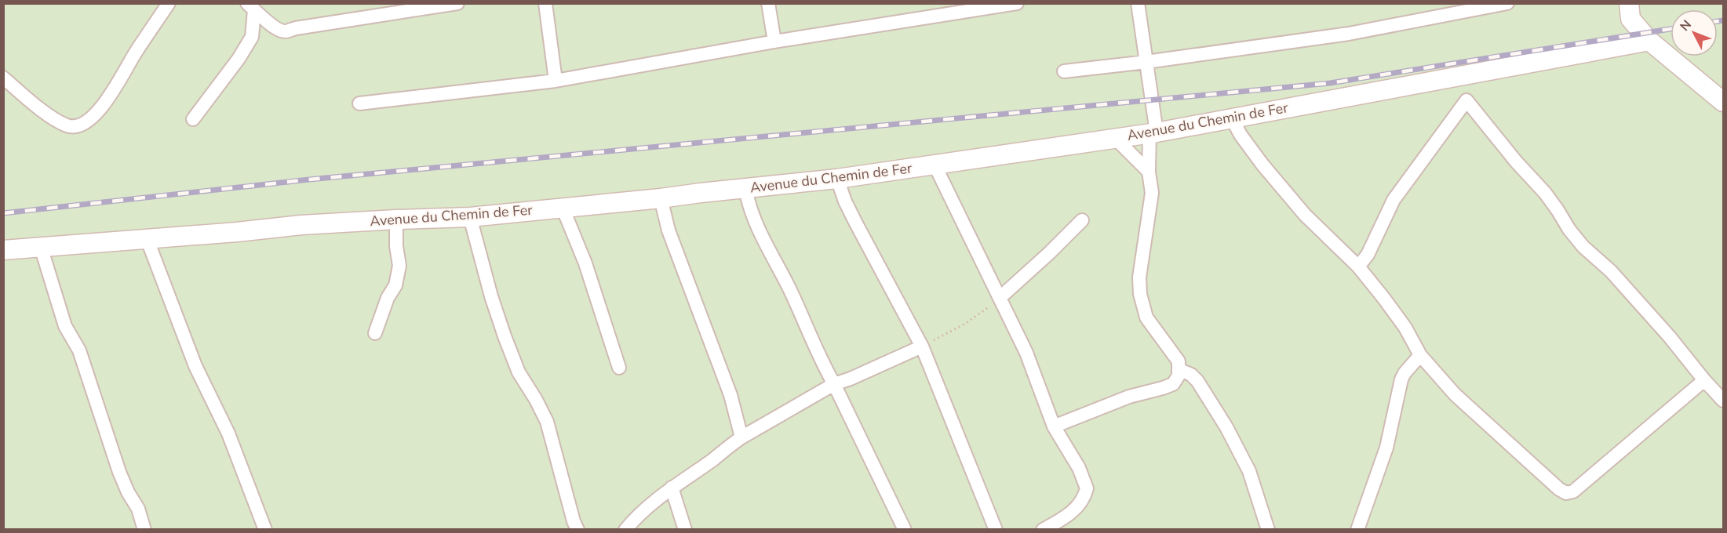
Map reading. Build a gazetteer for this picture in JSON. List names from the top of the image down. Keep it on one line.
{"streets":{"street":["Avenue du Chemin de Fer"]},"north":"top left"}
